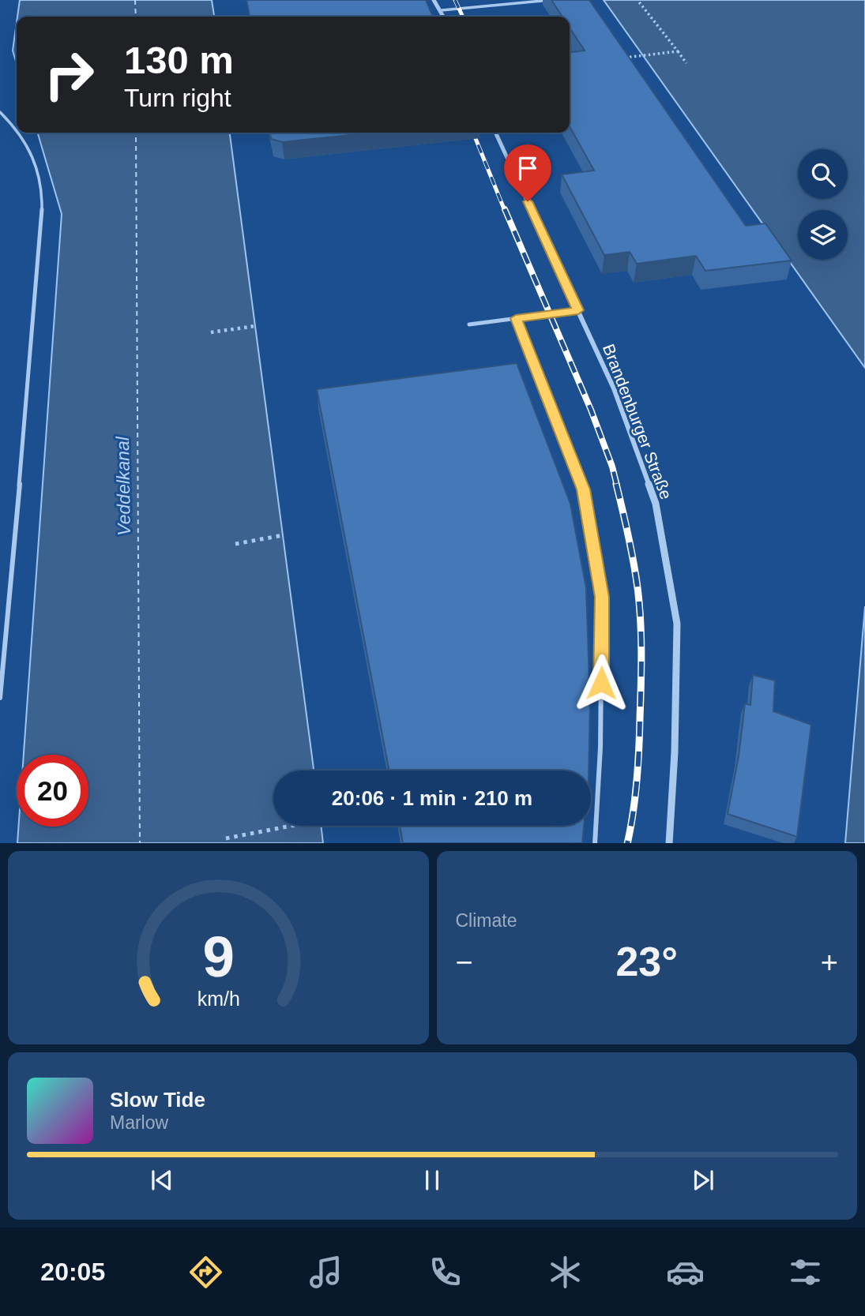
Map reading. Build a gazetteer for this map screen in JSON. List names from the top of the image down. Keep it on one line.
{"streets":{"street":["Brandenburger Straße"]},"water":["Veddelkanal"],"page":{"turn":["130 m","Turn right"],"limit":"20","trip":"20:06 · 1 min · 210 m","tile":"Climate","heat":["−","23°","+"],"song":["Slow Tide","Marlow"],"tabs":"20:05","gauge":["9","km/h"]}}
